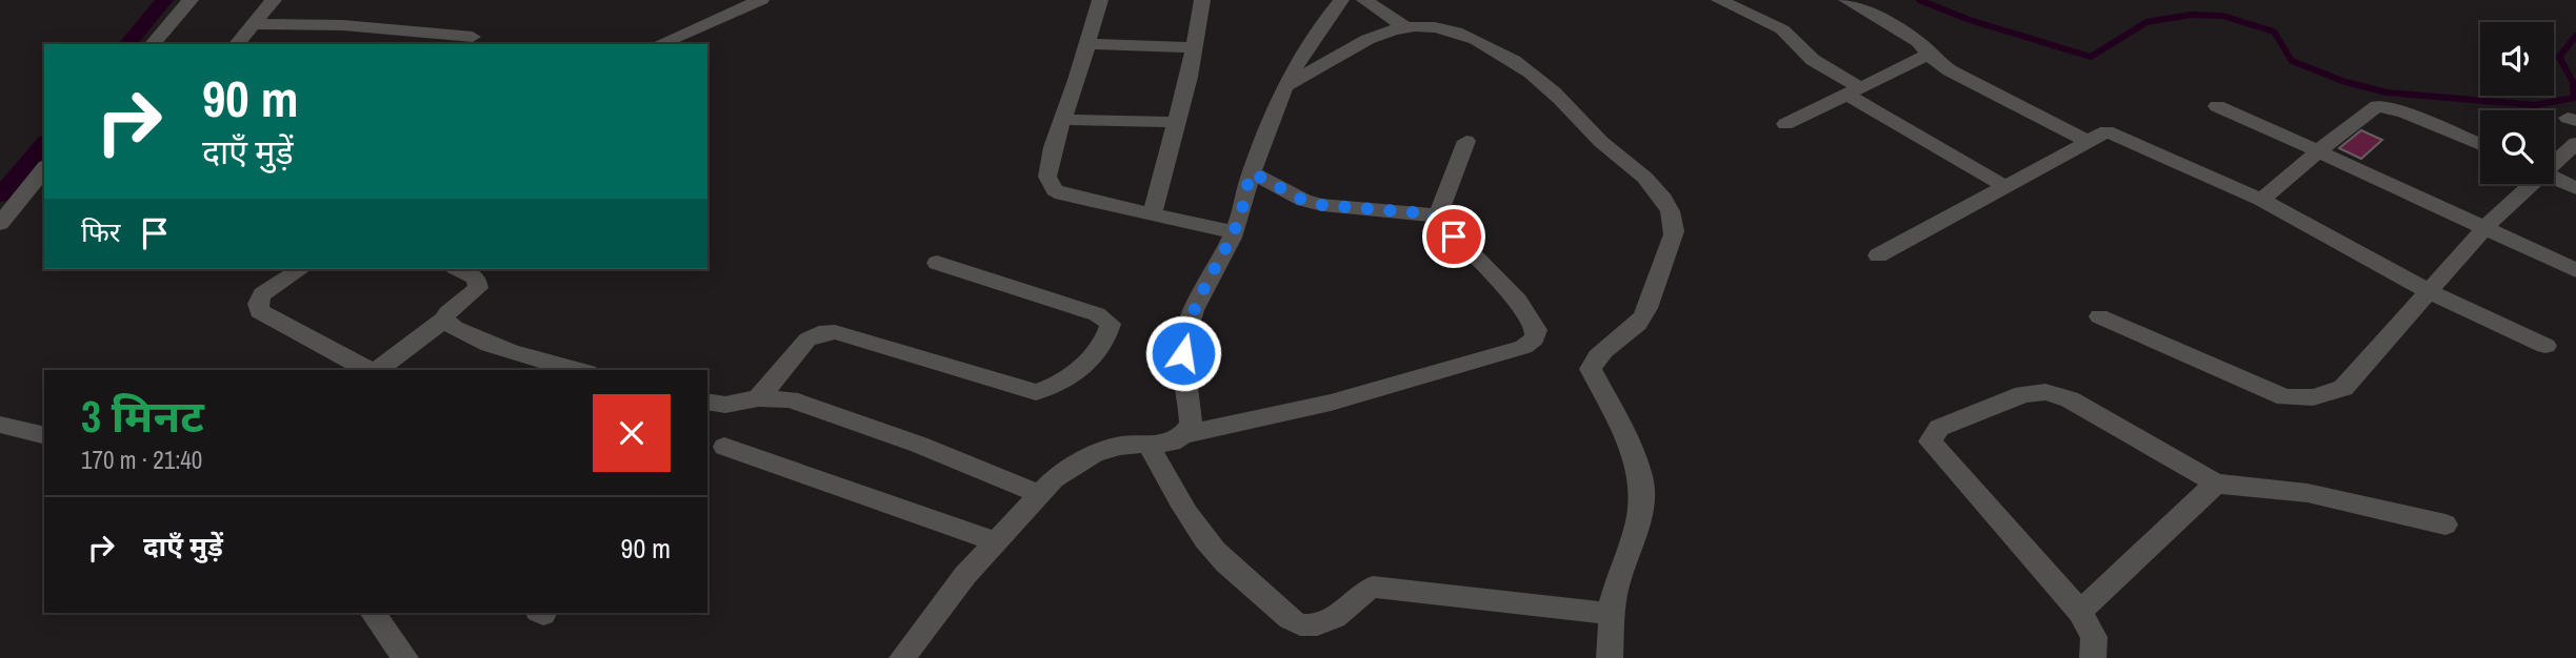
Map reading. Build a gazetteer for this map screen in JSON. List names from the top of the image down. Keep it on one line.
{"page":{"turn":["90 m","दाएँ मुड़ें"],"then":"फिर","heading":["3 मिनट","170 m · 21:40"],"list":[{"name":"दाएँ मुड़ें","value":"90 m"}]}}
